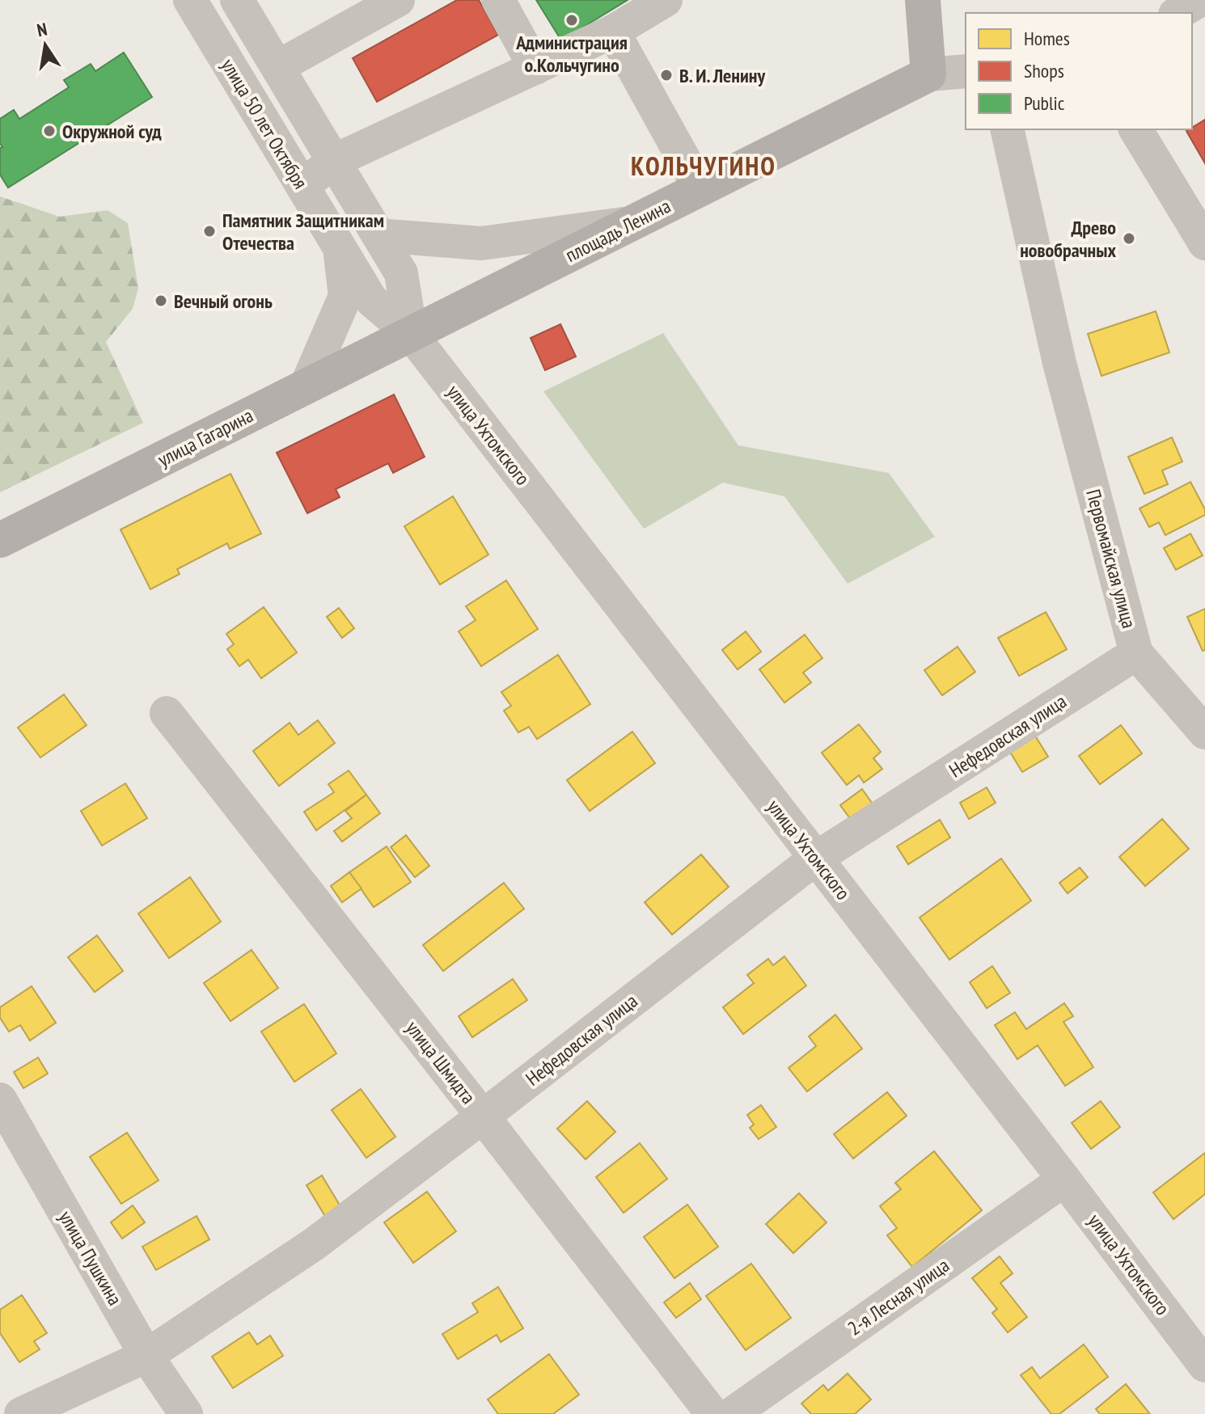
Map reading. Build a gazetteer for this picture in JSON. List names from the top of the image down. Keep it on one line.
{"streets":{"main road":["площадь Ленина","улица Гагарина"],"street":["улица 50 лет Октября","улица Ухтомского","Первомайская улица","Нефедовская улица","улица Шмидта","улица Пушкина","2-я Лесная улица"]},"crossings":[["улица 50 лет Октября","площадь Ленина"],["улица 50 лет Октября","улица Ухтомского"],["улица 50 лет Октября","улица Гагарина"],["площадь Ленина","улица Ухтомского"],["площадь Ленина","улица Гагарина"],["улица Ухтомского","улица Гагарина"],["улица Ухтомского","Нефедовская улица"],["улица Ухтомского","2-я Лесная улица"],["Первомайская улица","Нефедовская улица"],["Нефедовская улица","улица Шмидта"],["Нефедовская улица","улица Пушкина"]],"districts":["КОЛЬЧУГИНО"],"places":["Администрация о.Кольчугино","В. И. Ленину","Окружной суд","Памятник Защитникам Отечества","Древо новобрачных","Вечный огонь"],"legend":["Homes","Shops","Public"],"north":"top"}
